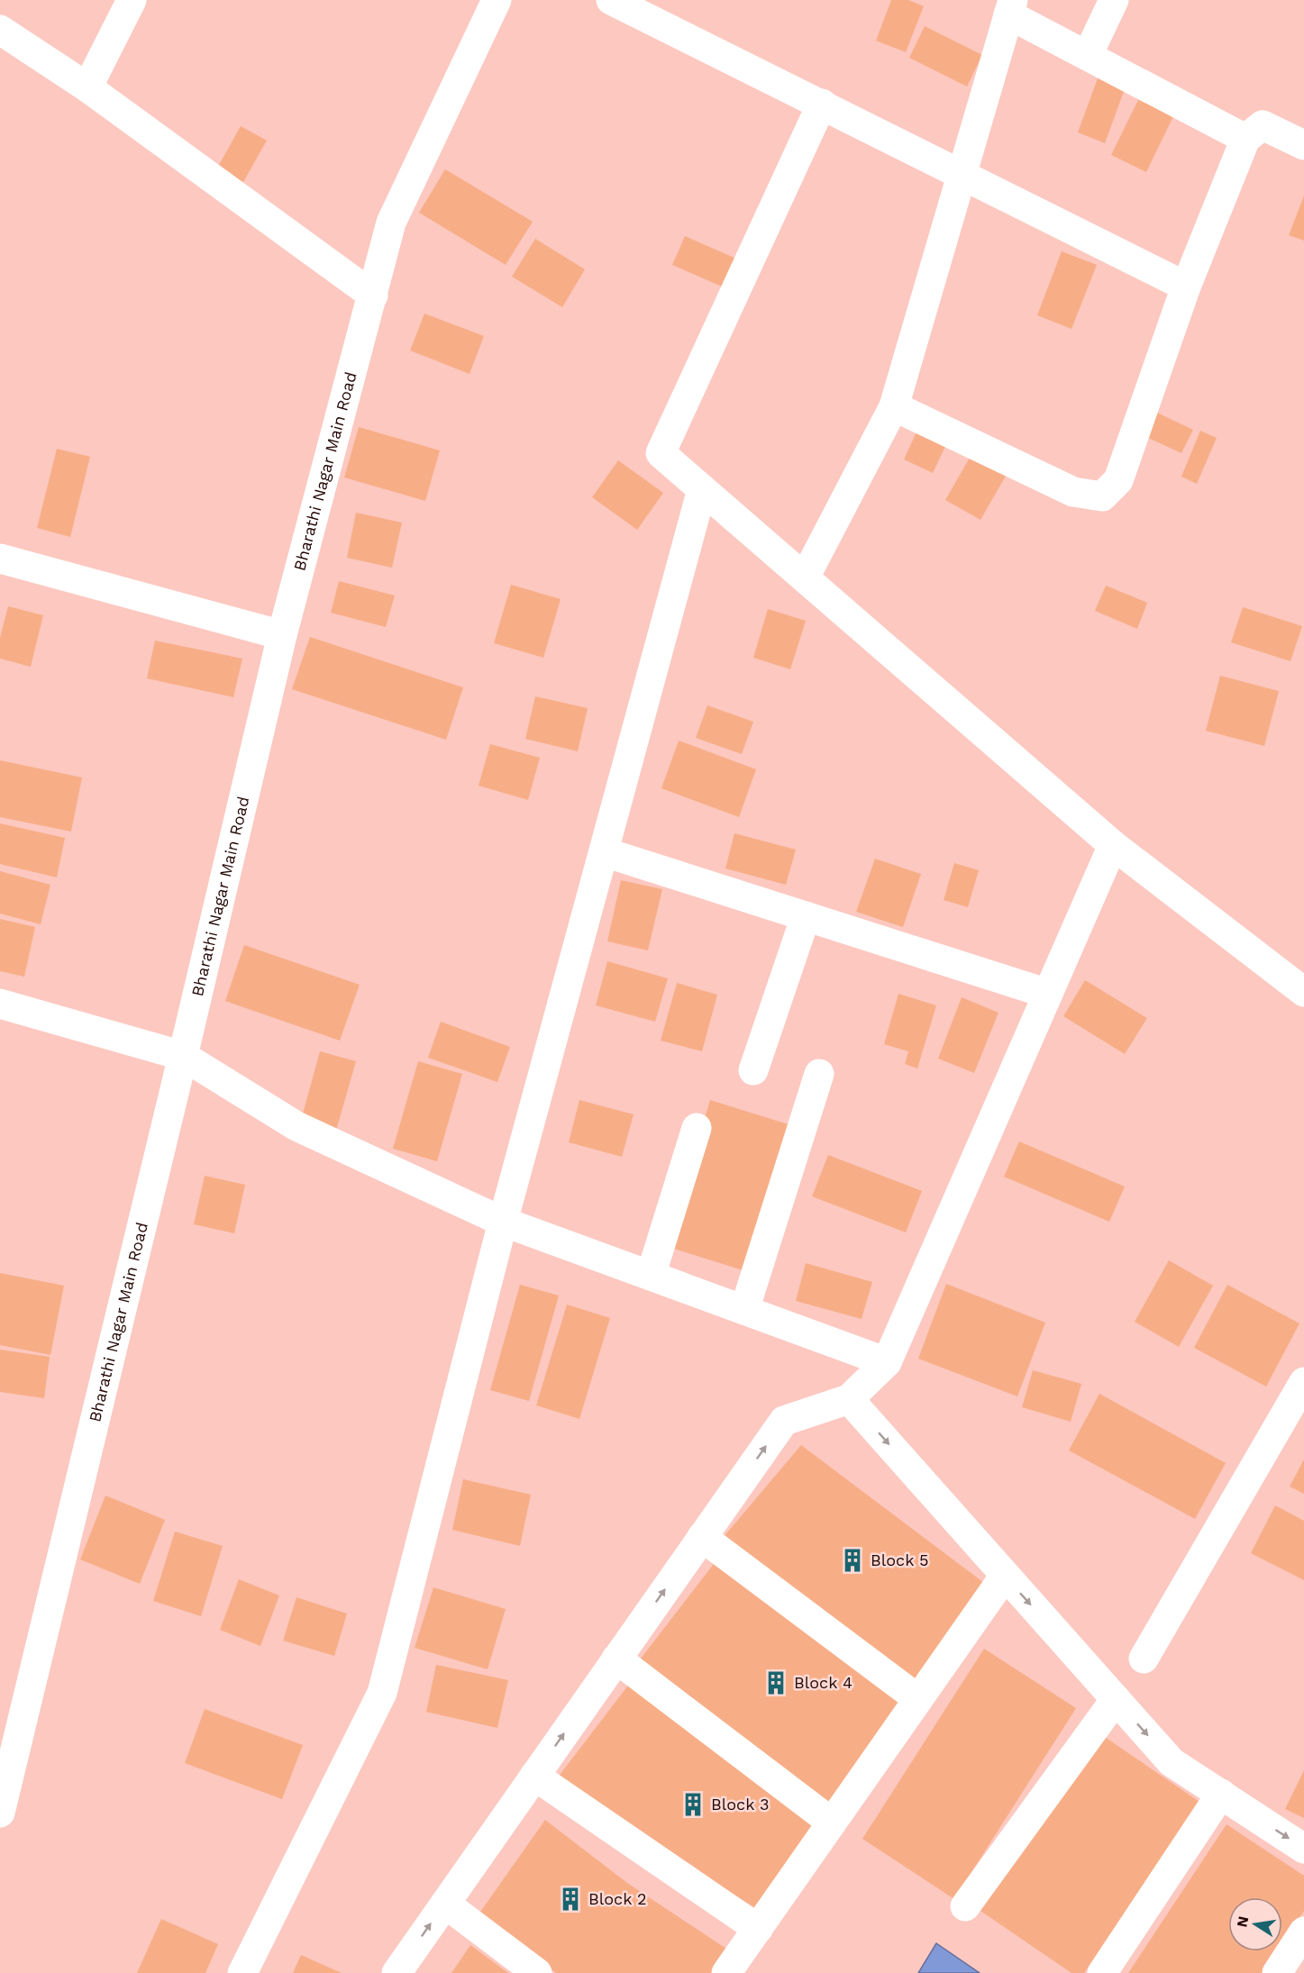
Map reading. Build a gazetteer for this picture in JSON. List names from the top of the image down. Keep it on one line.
{"streets":{"street":["Bharathi Nagar Main Road"]},"places":{"building":["Block 5","Block 4","Block 3","Block 2"]},"north":"left"}
